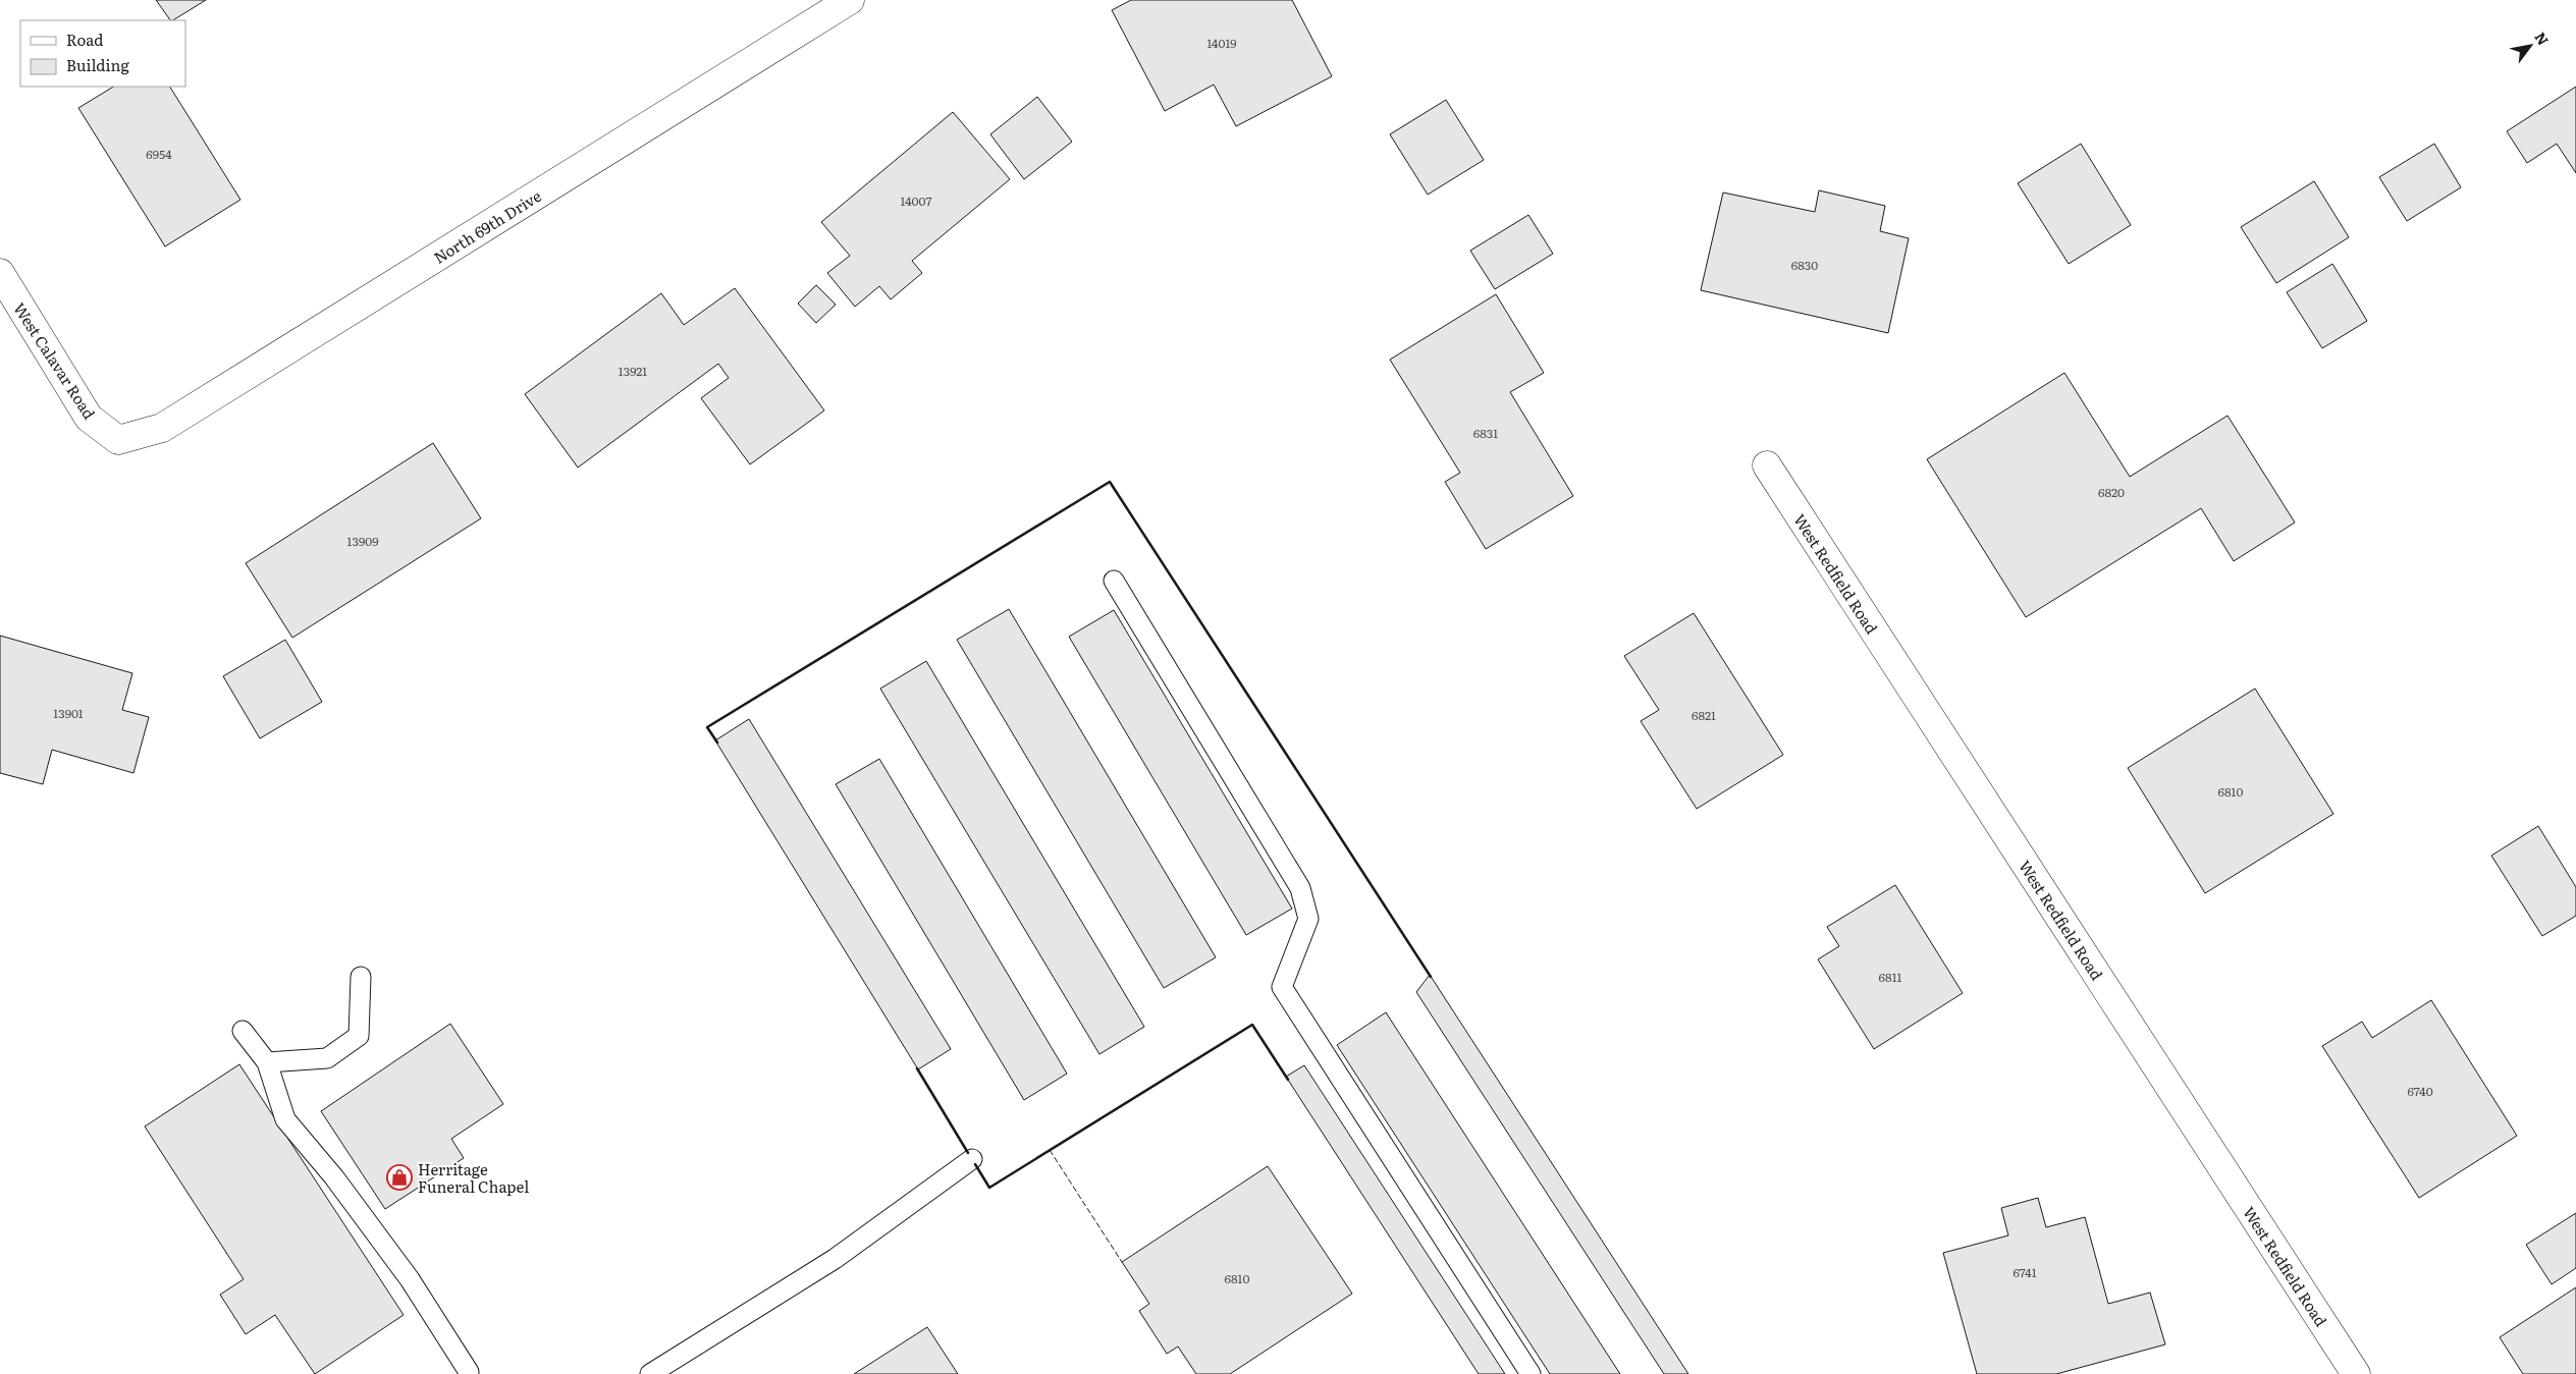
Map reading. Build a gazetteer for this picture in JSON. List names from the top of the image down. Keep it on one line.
{"streets":{"street":["North 69th Drive","West Calavar Road","West Redfield Road"]},"crossings":[["North 69th Drive","West Calavar Road"]],"places":{"shop":["Herritage Funeral Chapel"]},"house_numbers":["14019","6954","14007","6830","13921","6831","6820","13909","13901","6821","6810","6811","6740","6741","6810"],"legend":["Road","Building"],"north":"top right"}
